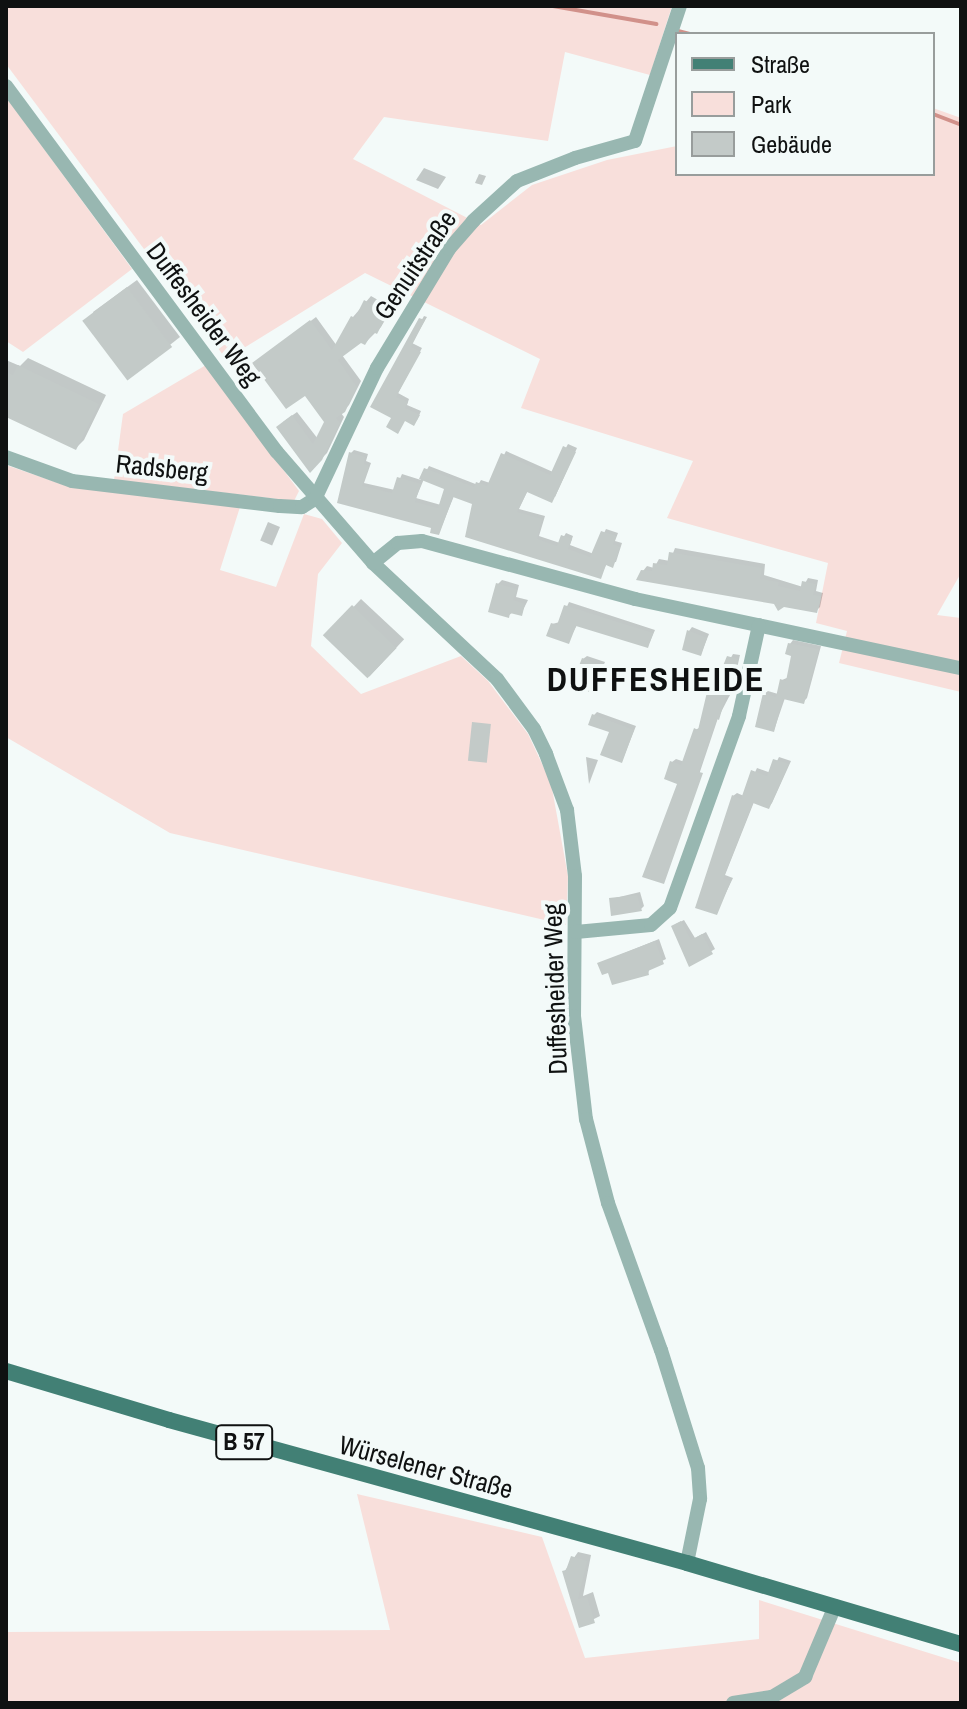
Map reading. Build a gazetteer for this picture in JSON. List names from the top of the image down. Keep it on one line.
{"streets":{"main road":["B 57","Würselener Straße"],"street":["Genuitstraße","Duffesheider Weg","Radsberg"]},"crossings":[["Genuitstraße","Duffesheider Weg"],["Genuitstraße","Radsberg"],["Duffesheider Weg","Radsberg"],["Duffesheider Weg","Würselener Straße"]],"districts":["DUFFESHEIDE"],"legend":["Straße","Park","Gebäude"]}
